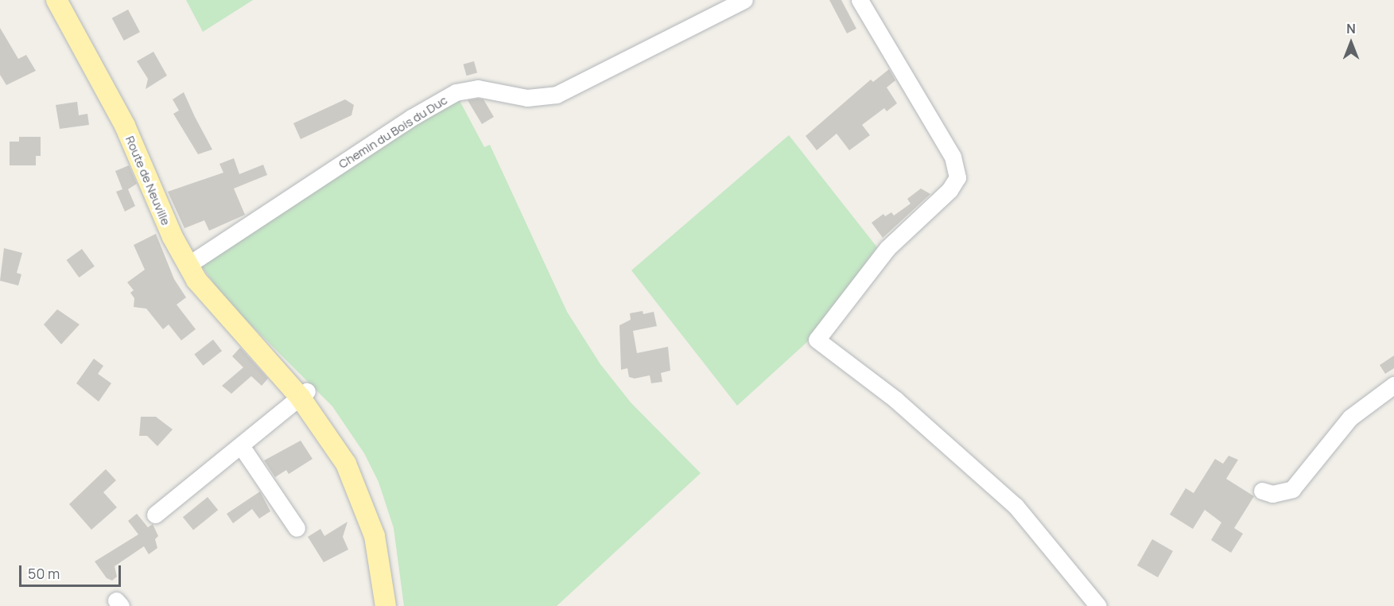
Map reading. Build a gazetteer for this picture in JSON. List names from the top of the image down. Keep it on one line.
{"streets":{"main road":["Route de Neuville"],"street":["Chemin du Bois du Duc"]},"crossings":[["Chemin du Bois du Duc","Route de Neuville"]],"scale_bar":"50 m","north":"top"}
